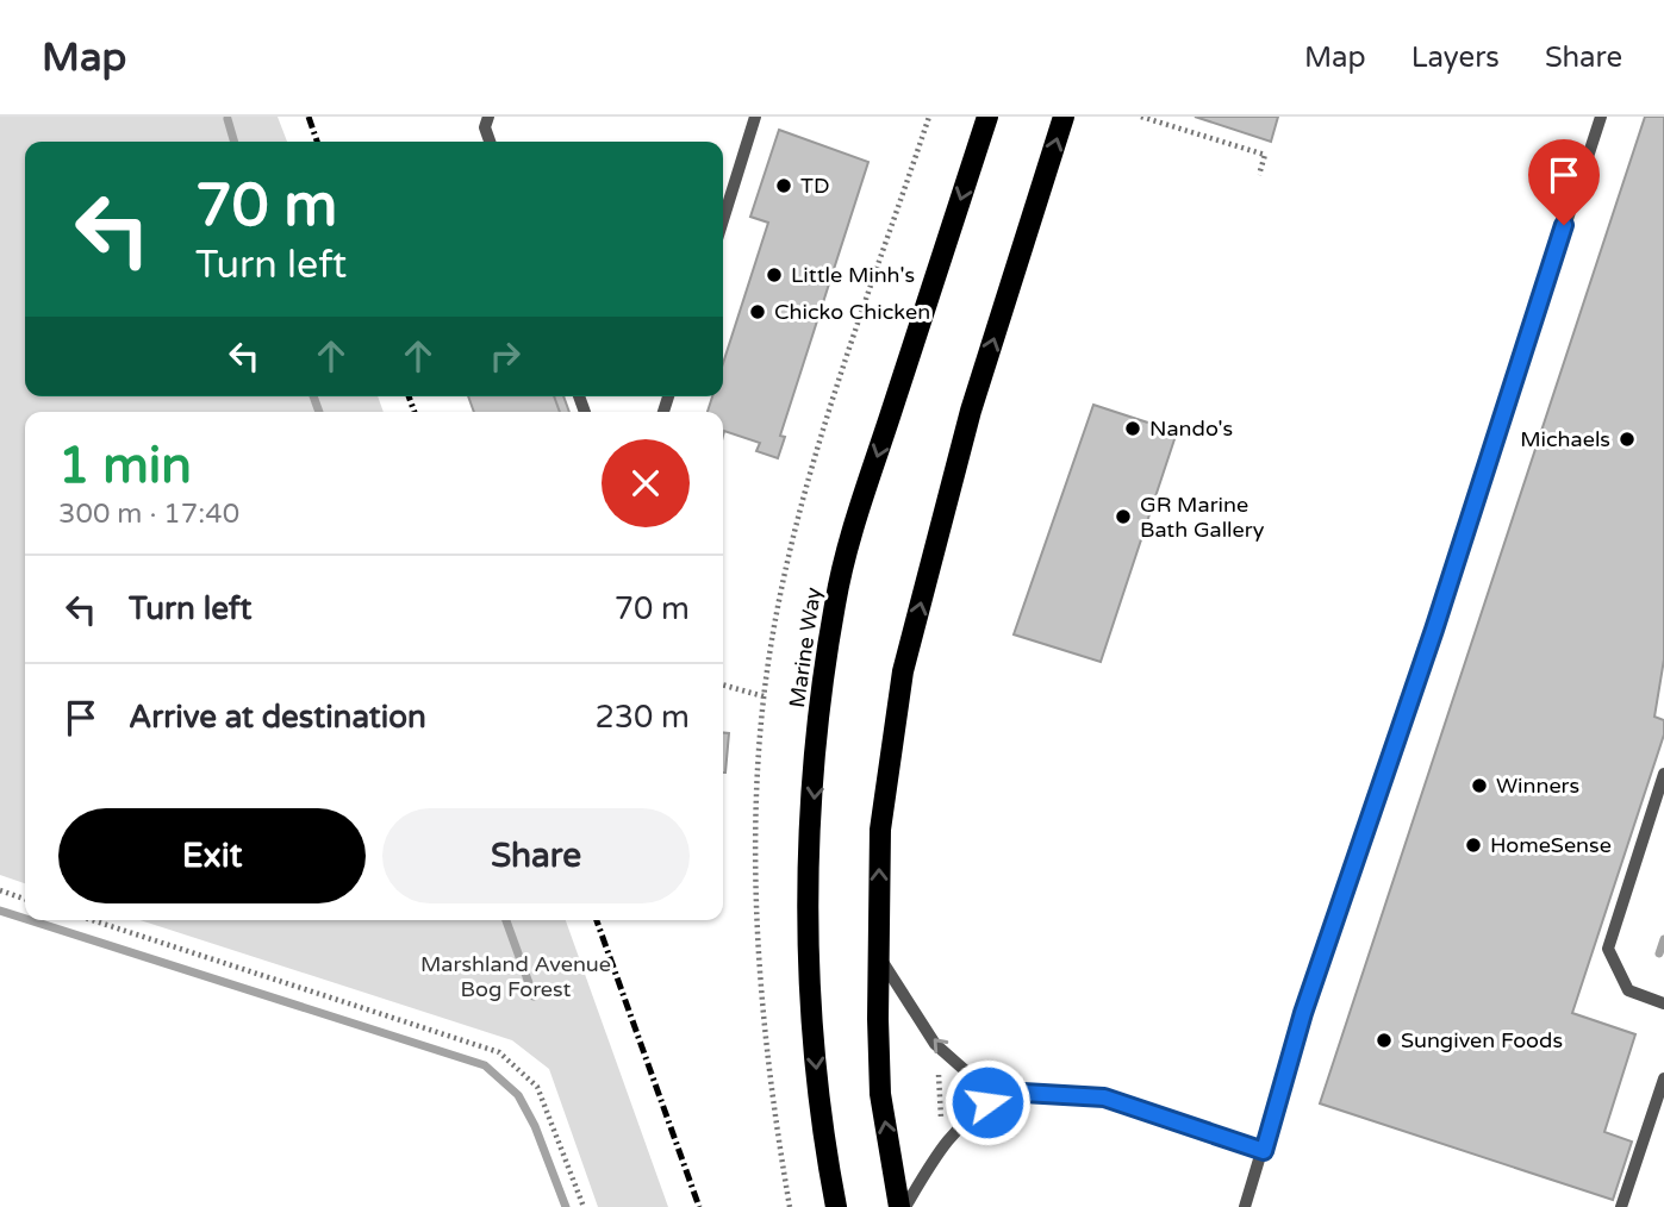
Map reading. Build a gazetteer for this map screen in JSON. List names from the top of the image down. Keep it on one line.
{"streets":{"main road":["Marine Way"]},"parks":["Marshland Avenue Bog Forest"],"places":["TD","Little Minh's","Chicko Chicken","Nando's","Michaels","GR Marine Bath Gallery","Winners","HomeSense","Sungiven Foods"],"page":{"header":"Map","nav":["Map","Layers","Share"],"turn":["70 m","Turn left"],"heading":["1 min","300 m · 17:40"],"list":[{"name":"Turn left","value":"70 m"},{"name":"Arrive at destination","value":"230 m"}],"buttons":["Exit","Share"]}}
